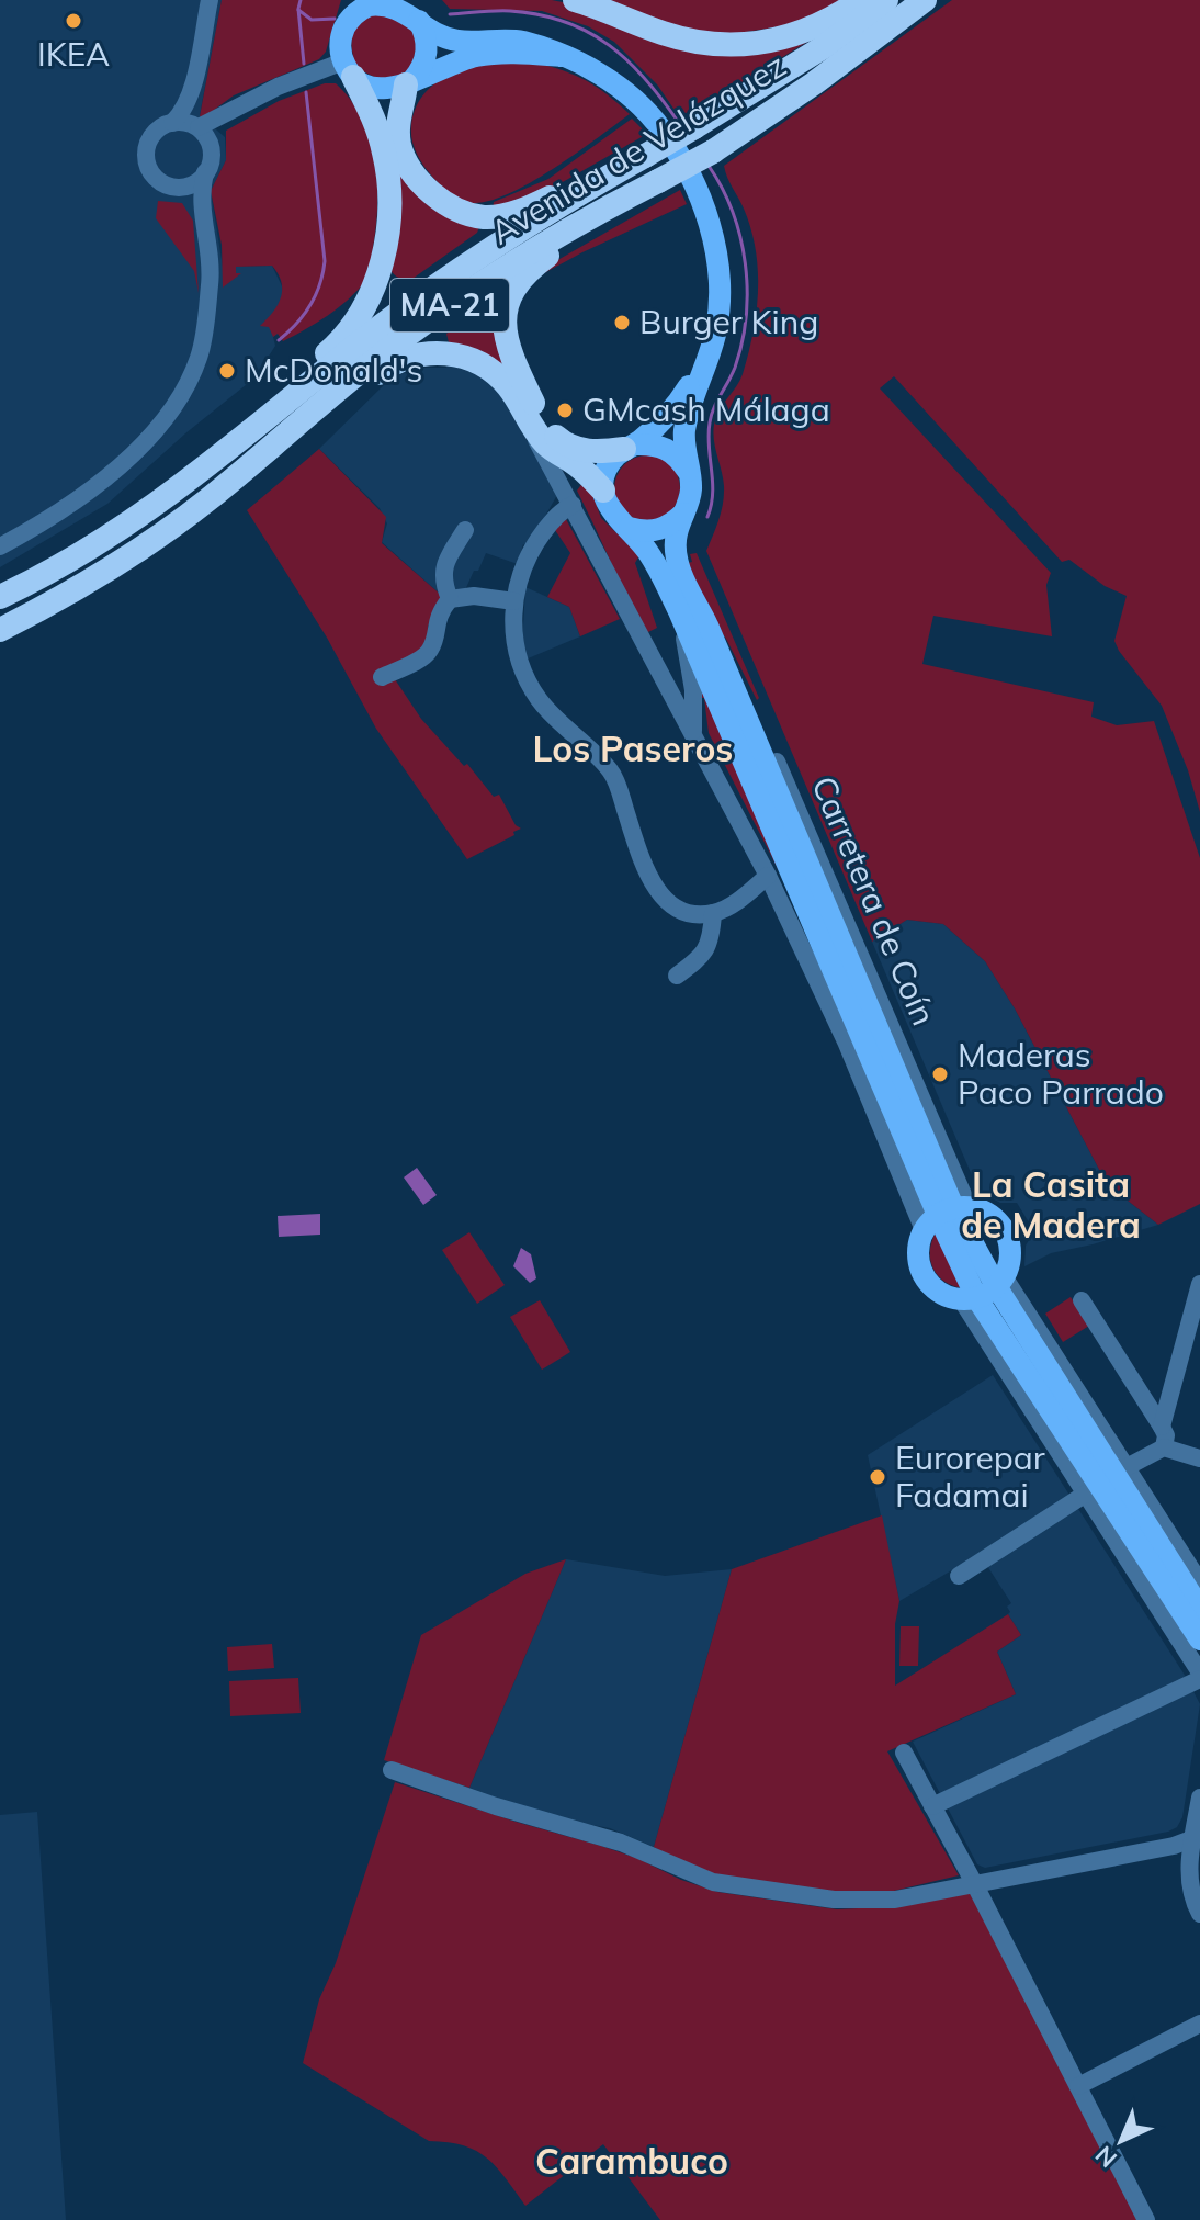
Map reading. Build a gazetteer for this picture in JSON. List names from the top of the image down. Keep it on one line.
{"streets":{"highway":["Avenida de Velázquez","MA-21"]},"districts":["Los Paseros","La Casita de Madera","Carambuco"],"places":["IKEA","Burger King","McDonald's","GMcash Málaga","Maderas Paco Parrado","Eurorepar Fadamai"],"north":"bottom left"}
